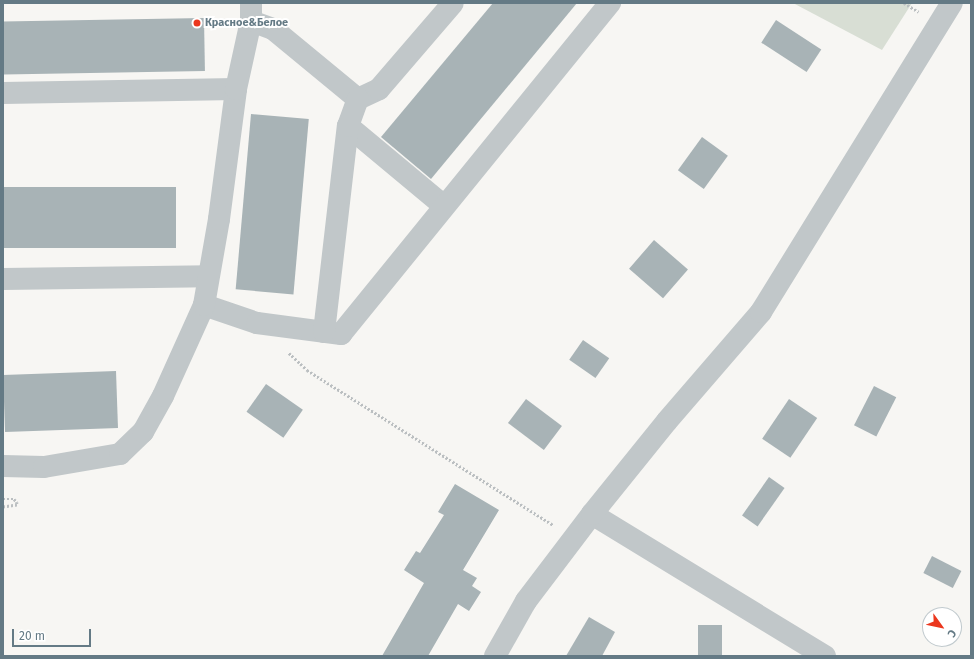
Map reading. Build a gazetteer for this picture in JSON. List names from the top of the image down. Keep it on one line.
{"places":["Красное&Белое"],"scale_bar":"20 m","north":"bottom right"}
